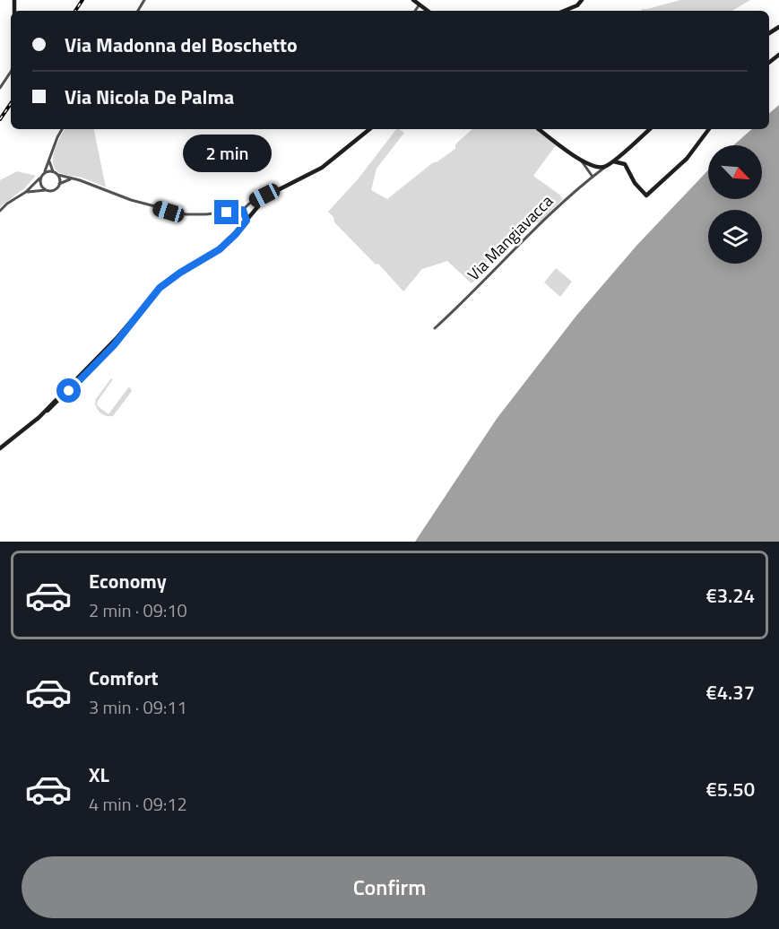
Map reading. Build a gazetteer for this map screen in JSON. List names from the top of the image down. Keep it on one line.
{"streets":{"street":["Via Mangiavacca"]},"north":"bottom right","page":{"banner":["Via Madonna del Boschetto","Via Nicola De Palma"],"bubble":"2 min","list":[{"name":"Economy","note":"2 min · 09:10","value":"€3.24"},{"name":"Comfort","note":"3 min · 09:11","value":"€4.37"},{"name":"XL","note":"4 min · 09:12","value":"€5.50"}],"buttons":"Confirm"}}
